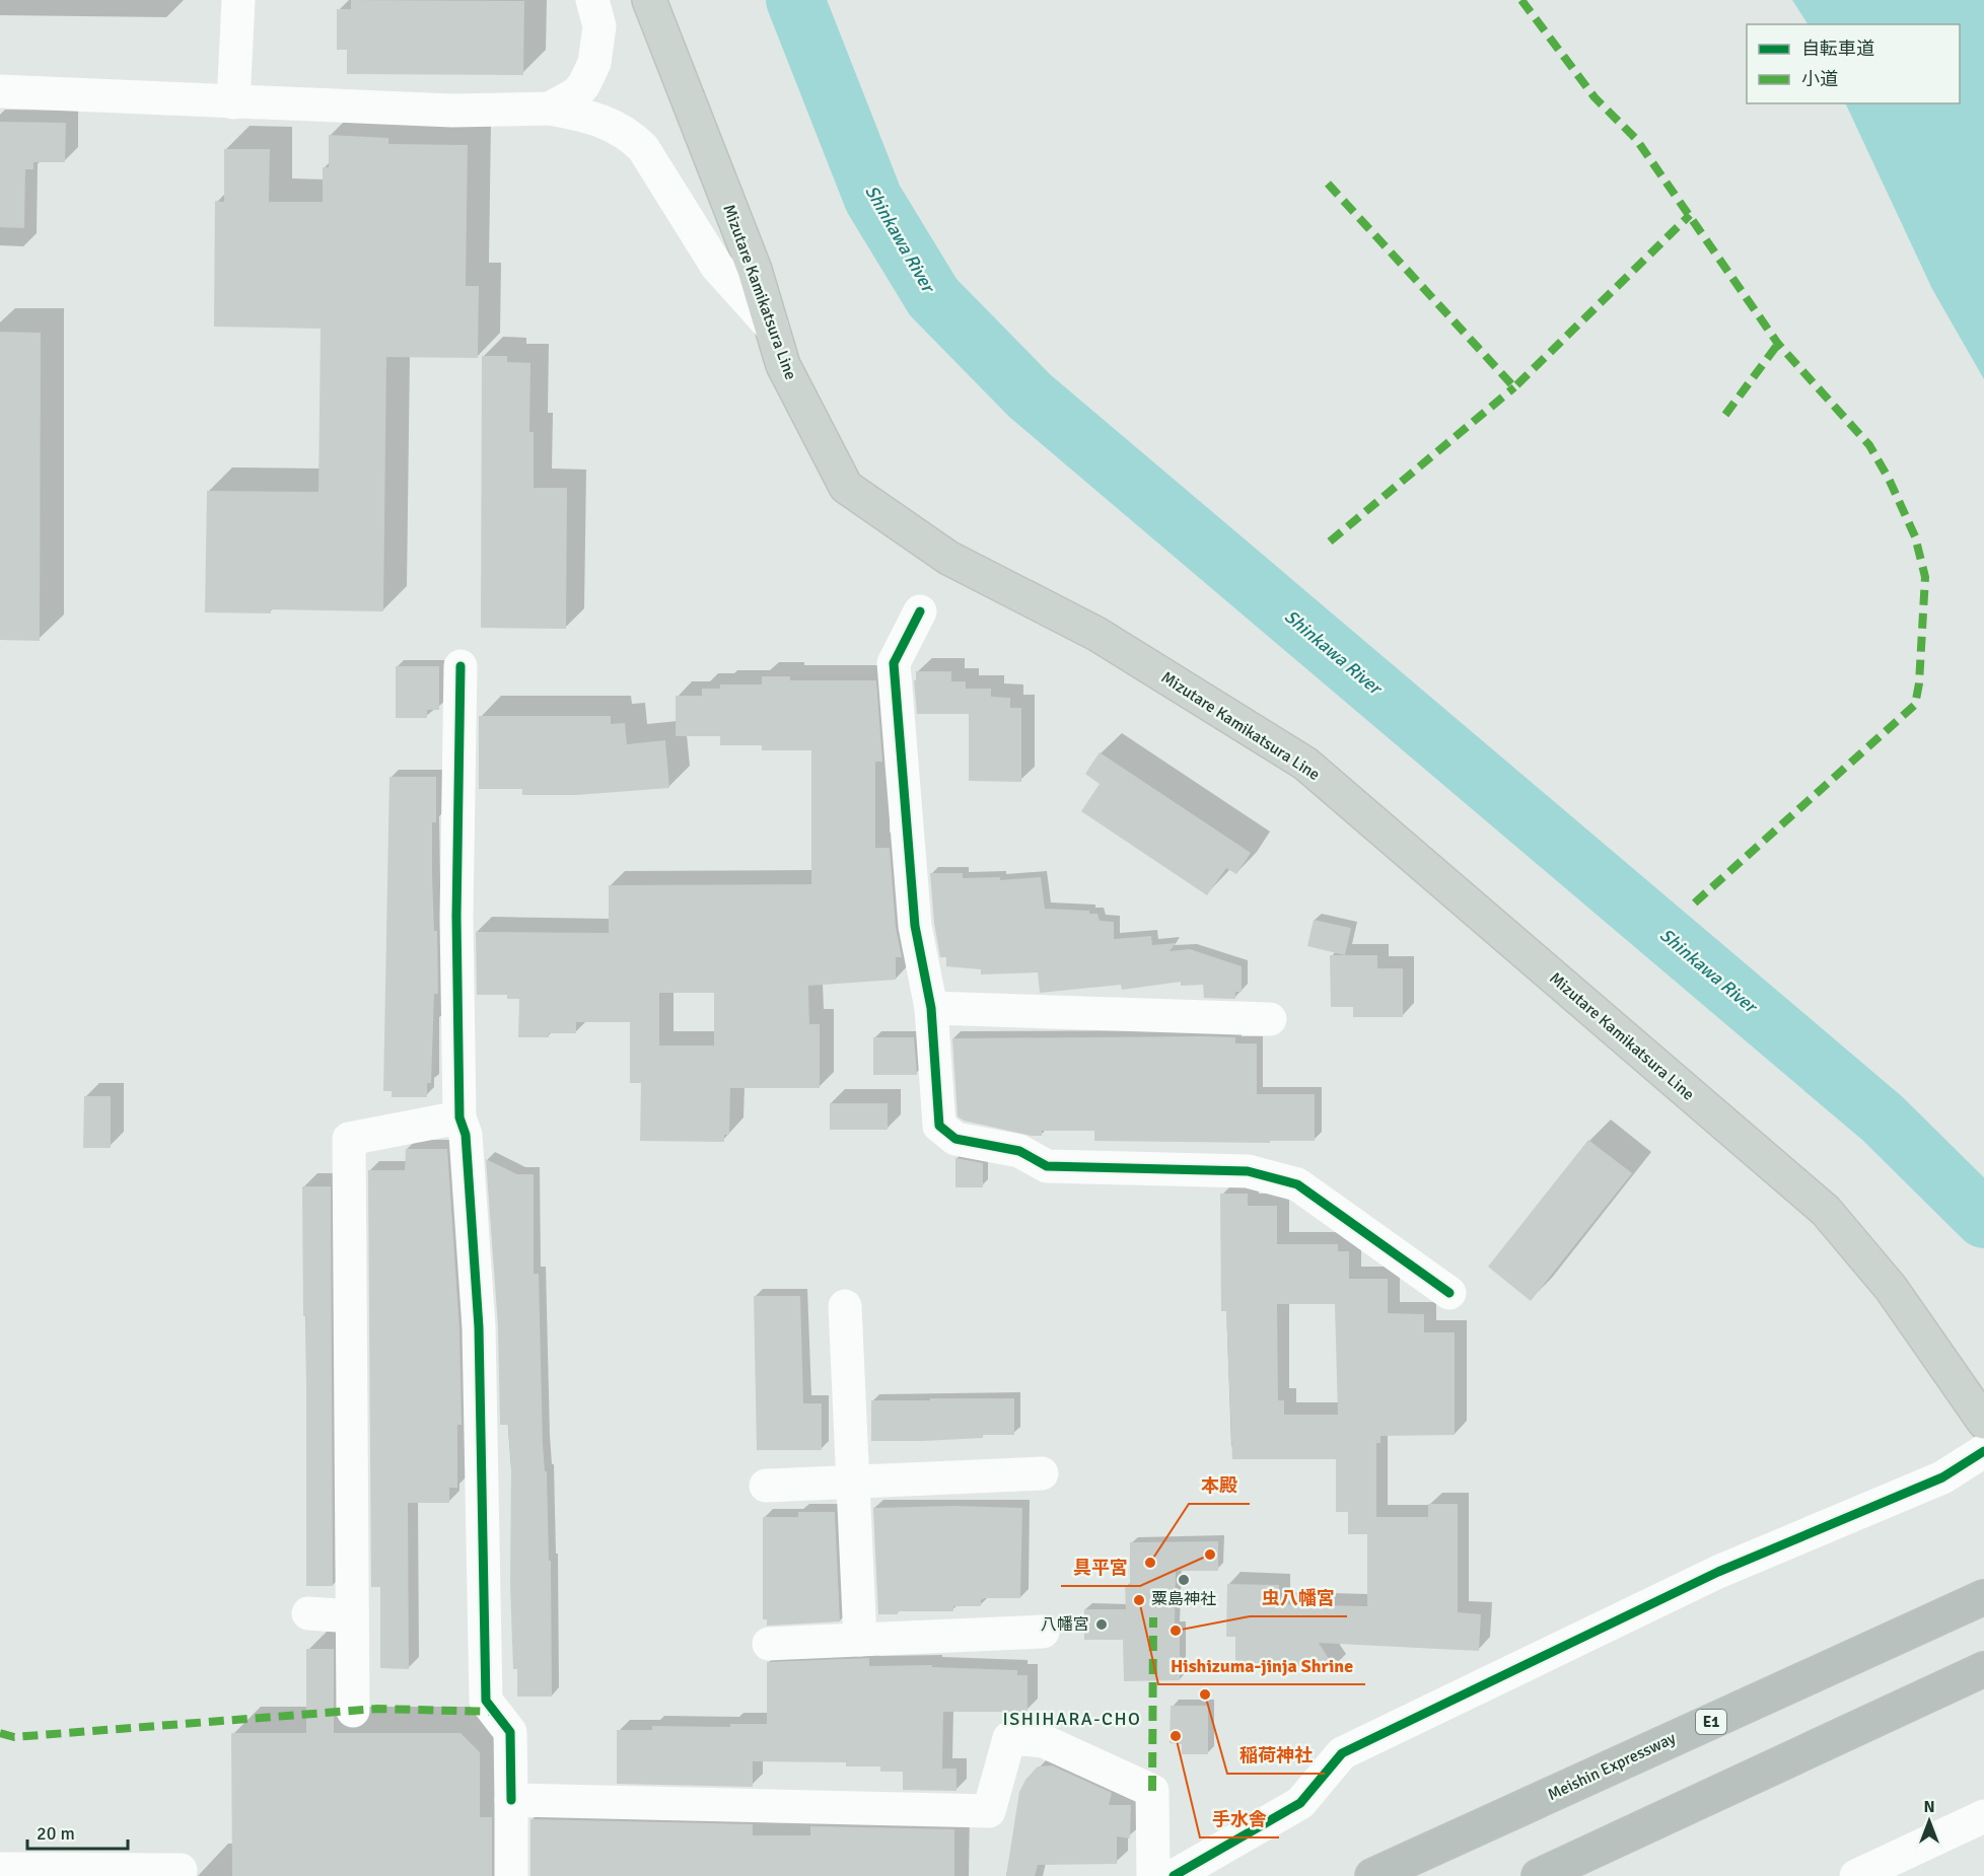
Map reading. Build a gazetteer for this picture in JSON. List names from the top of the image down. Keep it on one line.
{"streets":{"highway":["E1","Meishin Expressway"],"main road":["Mizutare Kamikatsura Line"]},"districts":["ISHIHARA-CHO"],"water":["Shinkawa River"],"places":["具平宮","本殿","粟島神社","Hishizuma-jinja Shrine","八幡宮","虫八幡宮","稲荷神社","手水舎"],"legend":["自転車道","小道"],"scale_bar":"20 m","north":"top"}
